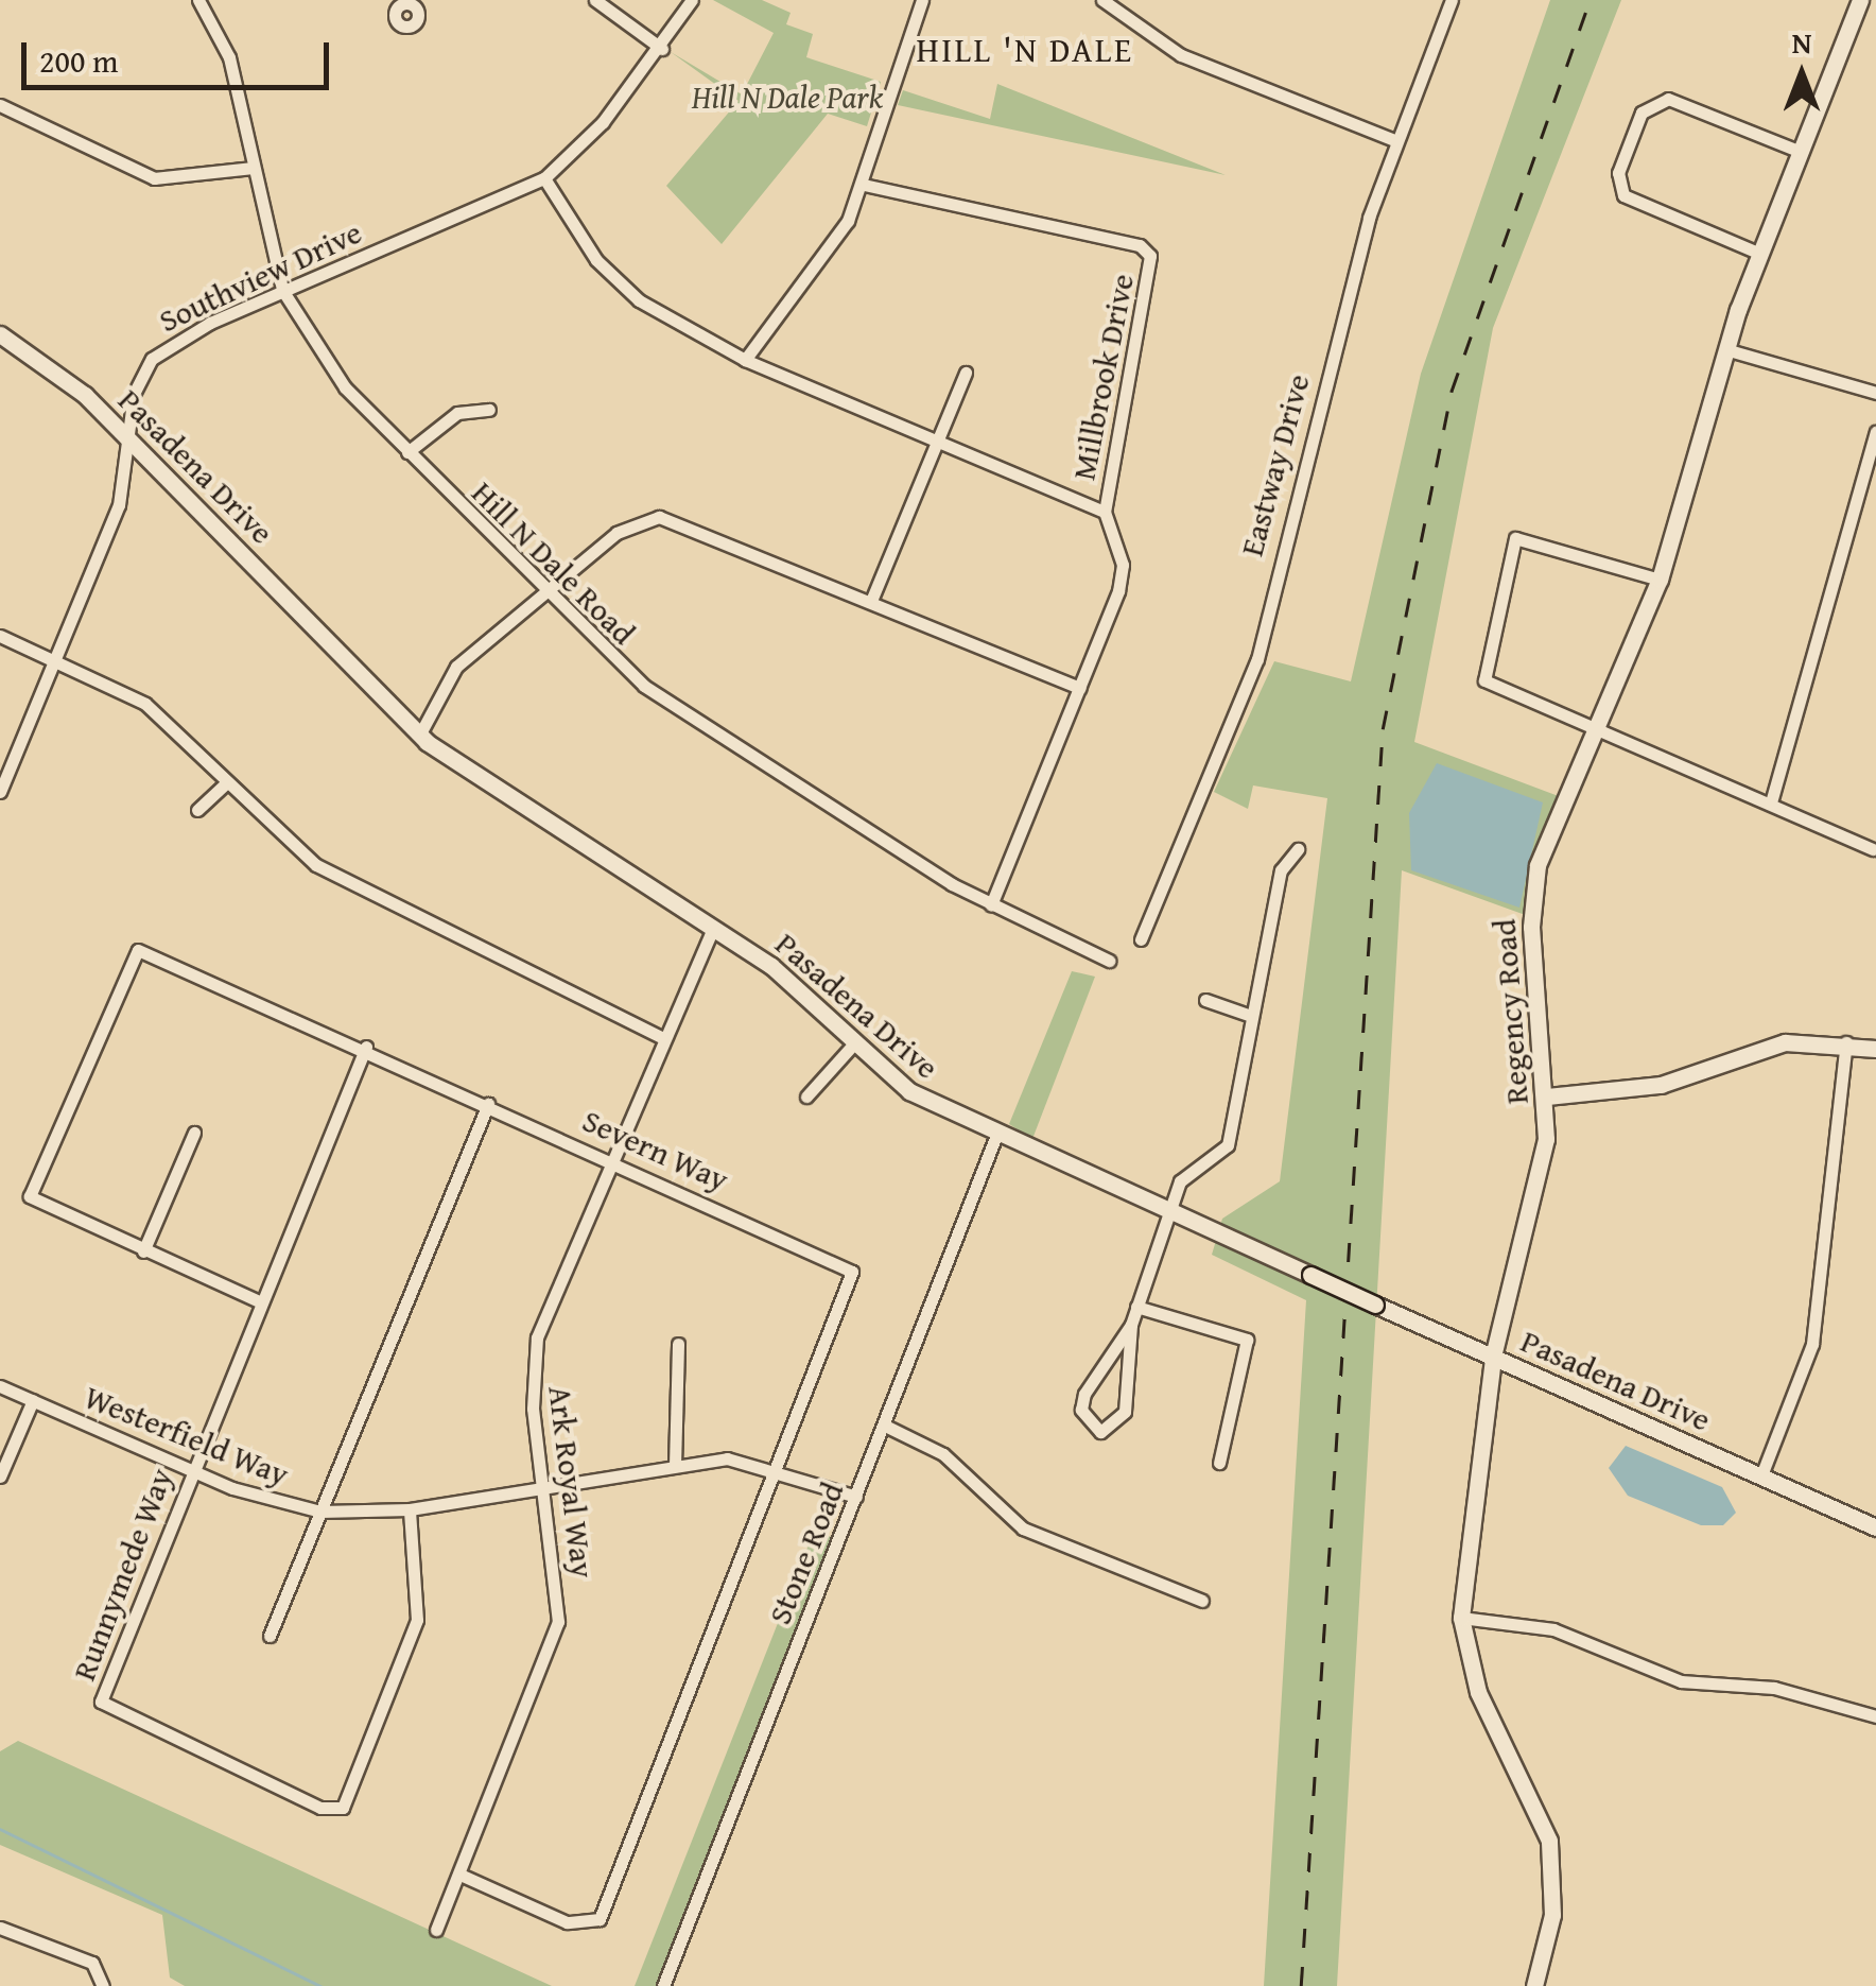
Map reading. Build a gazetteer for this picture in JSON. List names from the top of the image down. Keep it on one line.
{"streets":{"street":["Southview Drive","Millbrook Drive","Eastway Drive","Pasadena Drive","Hill N Dale Road","Regency Road","Severn Way","Westerfield Way","Ark Royal Way","Stone Road","Runnymede Way"]},"crossings":[["Southview Drive","Pasadena Drive"],["Southview Drive","Hill N Dale Road"],["Millbrook Drive","Hill N Dale Road"],["Pasadena Drive","Regency Road"],["Pasadena Drive","Ark Royal Way"],["Pasadena Drive","Stone Road"],["Severn Way","Westerfield Way"],["Severn Way","Ark Royal Way"],["Severn Way","Runnymede Way"],["Westerfield Way","Ark Royal Way"],["Westerfield Way","Stone Road"],["Westerfield Way","Runnymede Way"]],"districts":["HILL 'N DALE"],"parks":["Hill N Dale Park"],"scale_bar":"200 m","north":"top"}
